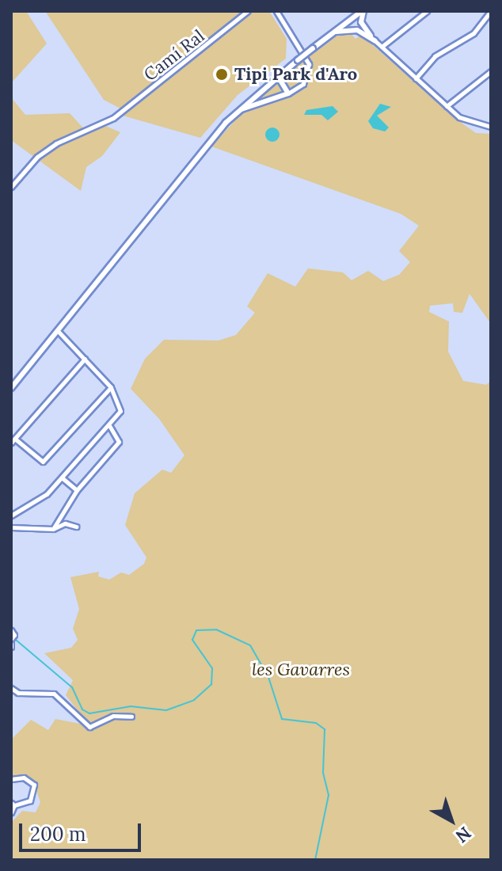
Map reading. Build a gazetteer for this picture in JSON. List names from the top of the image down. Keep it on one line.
{"streets":{"street":["Camí Ral"]},"parks":["les Gavarres"],"places":["Tipi Park d'Aro"],"scale_bar":"200 m","north":"bottom right"}
